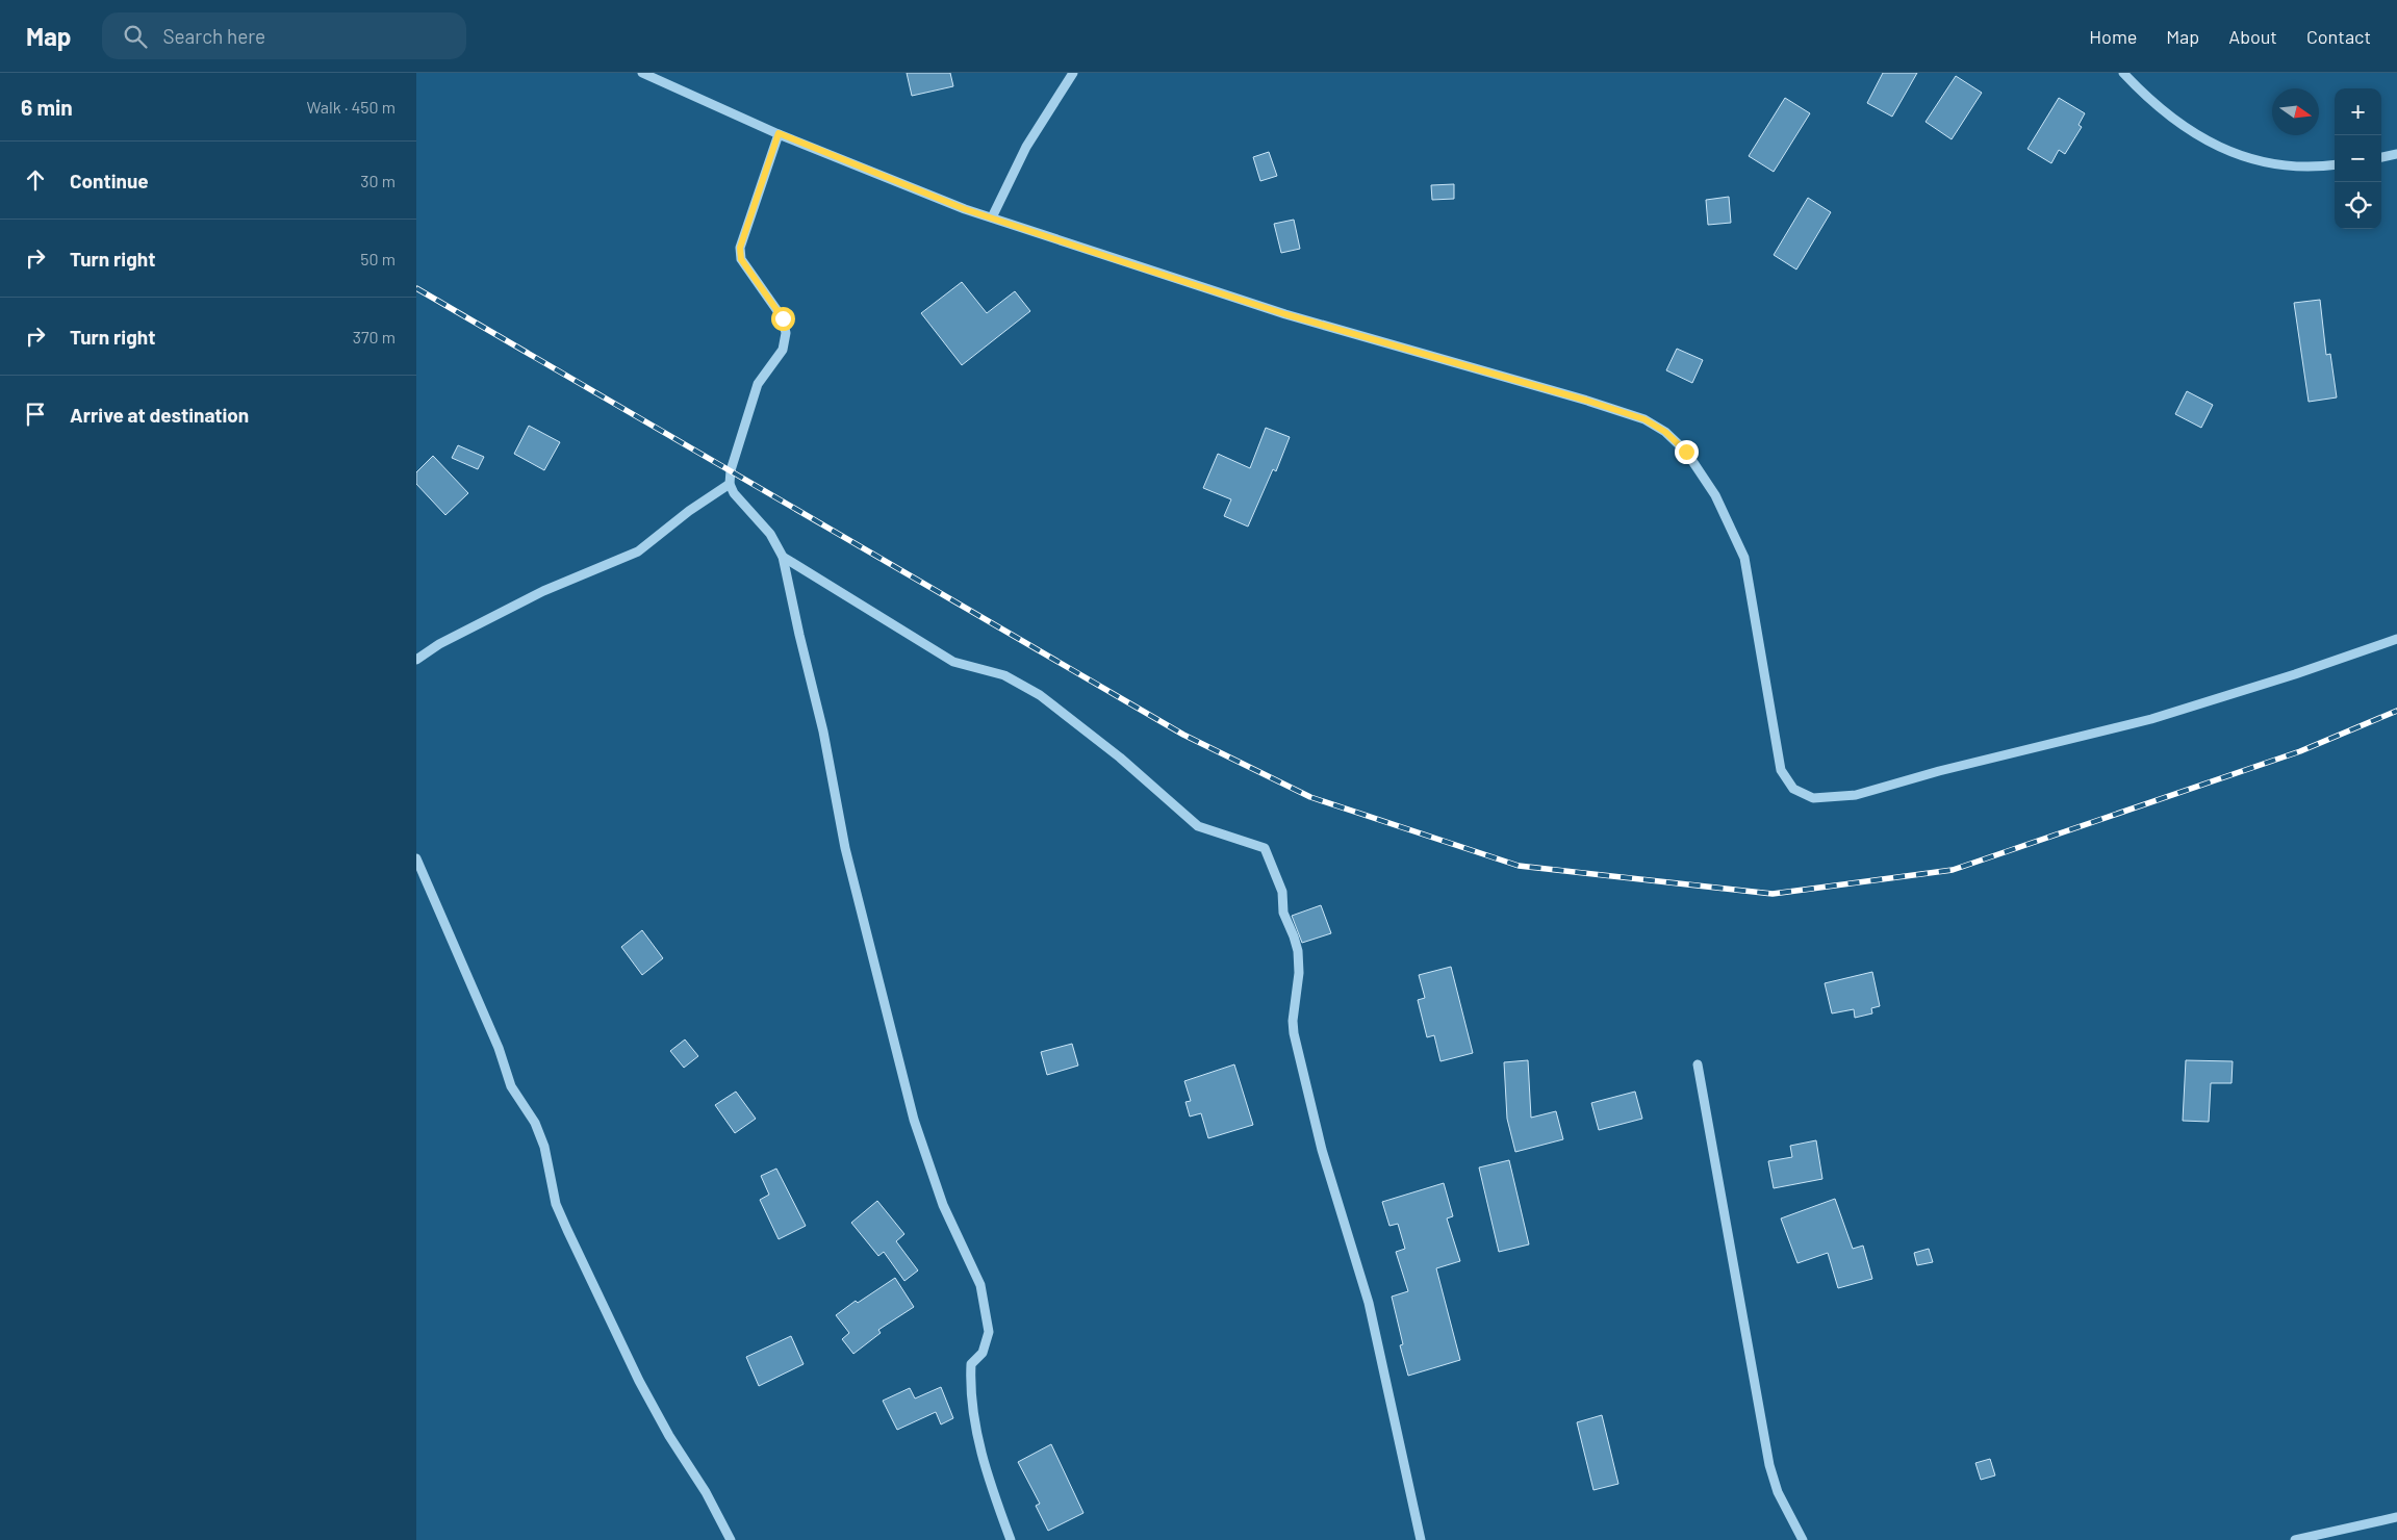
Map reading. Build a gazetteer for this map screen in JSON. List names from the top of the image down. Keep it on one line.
{"north":"right","page":{"header":"Map","search":"Search here","nav":["Home","Map","About","Contact"],"heading":["6 min","Walk · 450 m"],"map_buttons":["+","−"],"list":[["Continue","30 m"],["Turn right","50 m"],["Turn right","370 m"],"Arrive at destination"]}}
